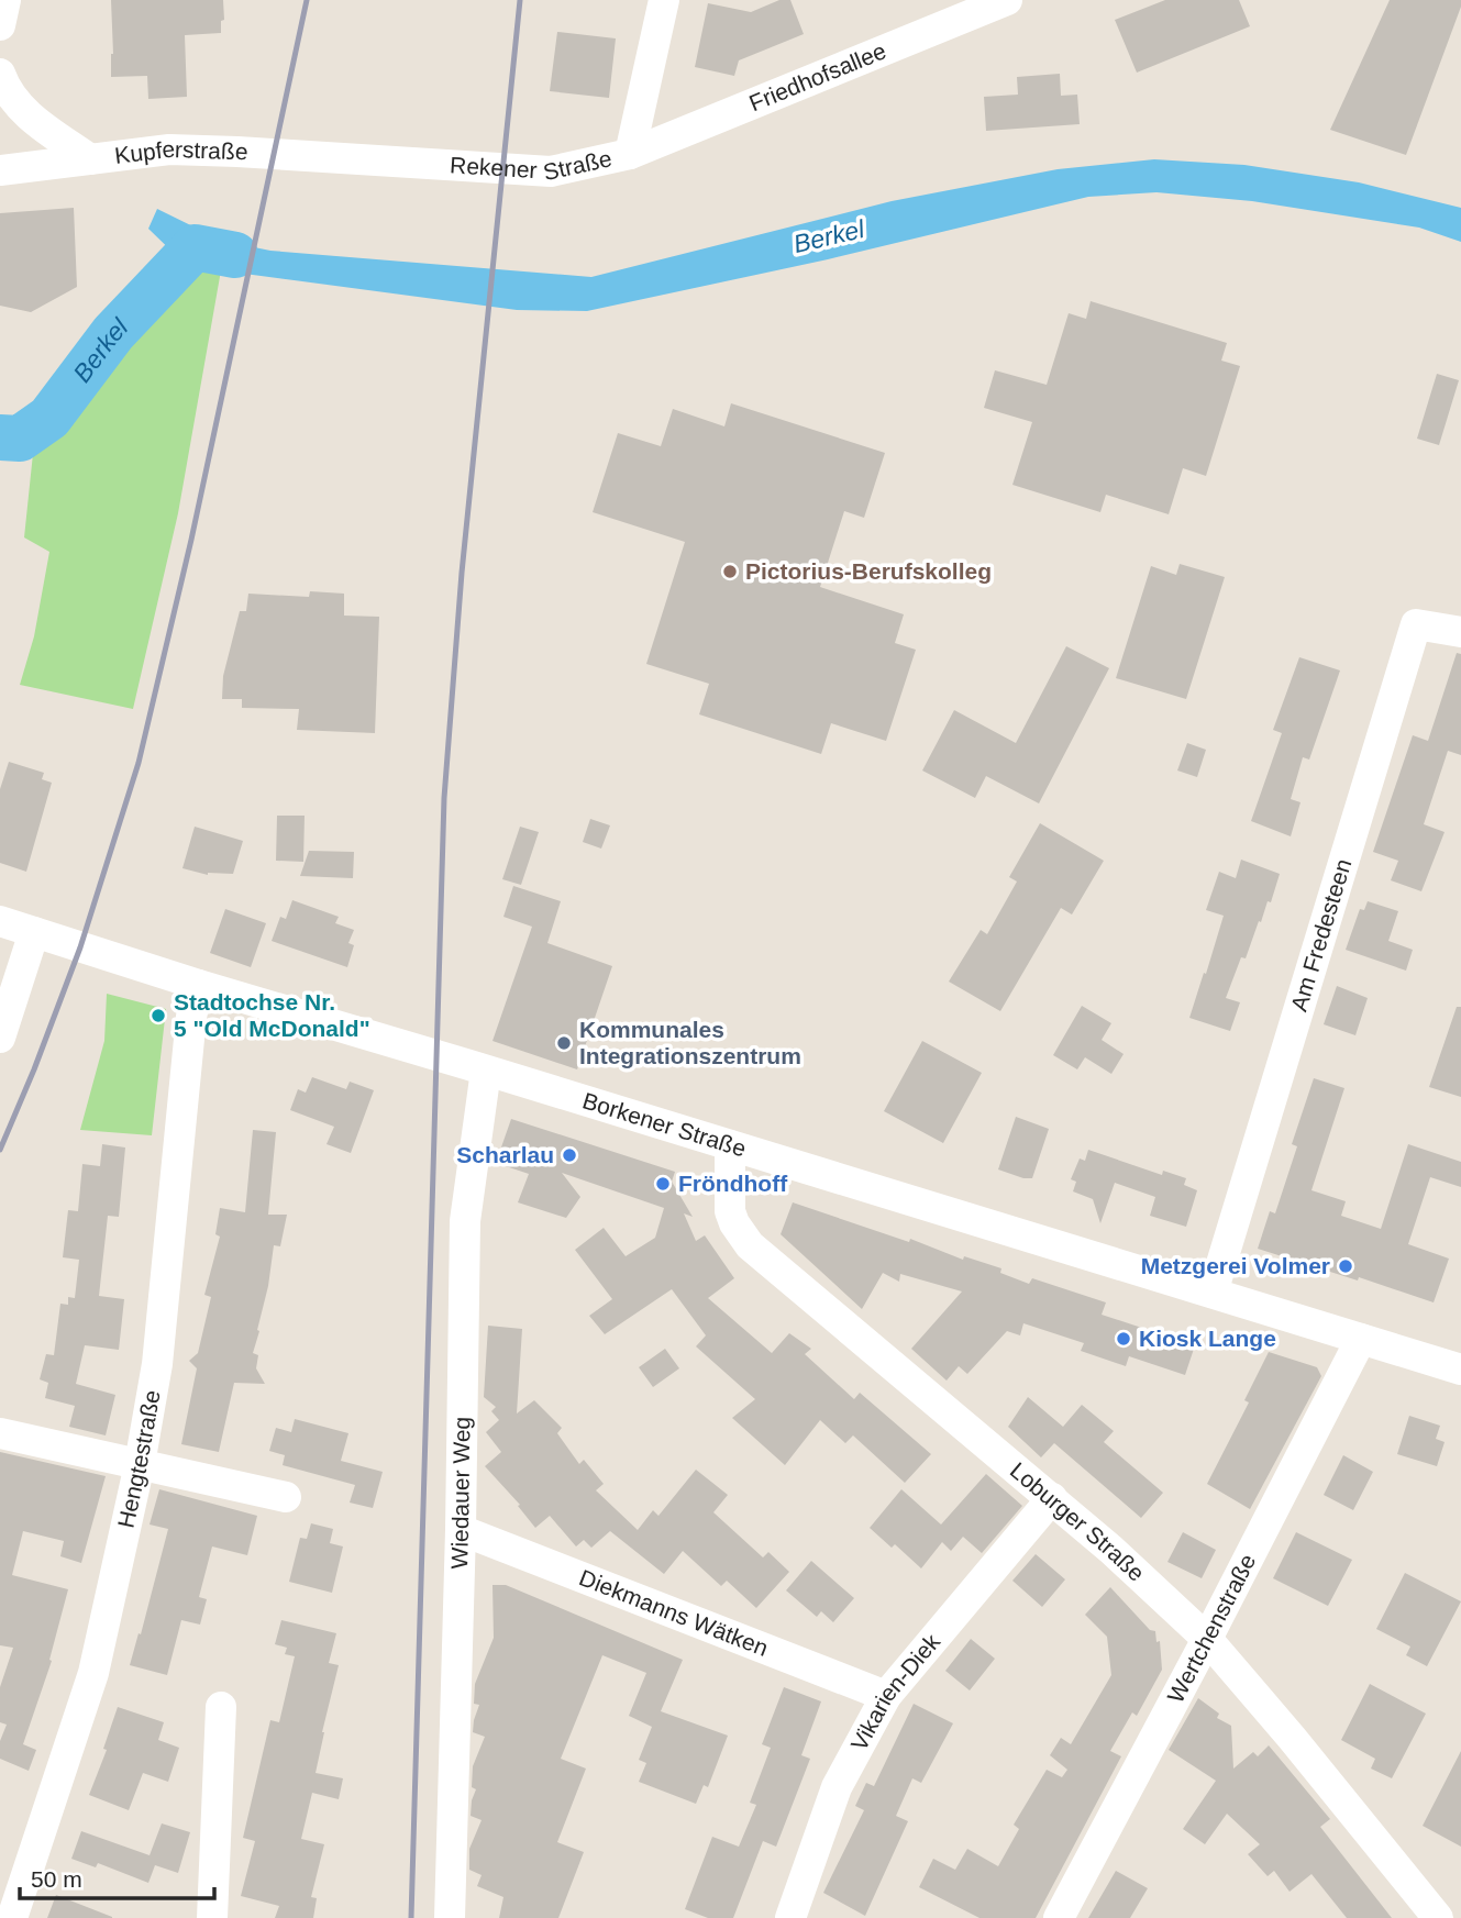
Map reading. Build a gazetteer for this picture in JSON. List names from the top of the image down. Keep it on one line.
{"streets":{"street":["Friedhofsallee","Kupferstraße","Rekener Straße","Am Fredesteen","Borkener Straße","Hengtestraße","Wiedauer Weg","Loburger Straße","Diekmanns Wätken","Wertchenstraße","Vikarien-Diek"]},"crossings":[["Friedhofsallee","Rekener Straße"],["Kupferstraße","Rekener Straße"],["Am Fredesteen","Borkener Straße"],["Borkener Straße","Hengtestraße"],["Borkener Straße","Wiedauer Weg"],["Borkener Straße","Loburger Straße"],["Borkener Straße","Wertchenstraße"],["Wiedauer Weg","Diekmanns Wätken"],["Loburger Straße","Wertchenstraße"],["Loburger Straße","Vikarien-Diek"],["Diekmanns Wätken","Vikarien-Diek"]],"water":["Berkel"],"places":["Pictorius-Berufskolleg","Stadtochse Nr. 5 \"Old McDonald\"","Kommunales Integrationszentrum","Scharlau","Fröndhoff","Metzgerei Volmer","Kiosk Lange"],"scale_bar":"50 m"}
